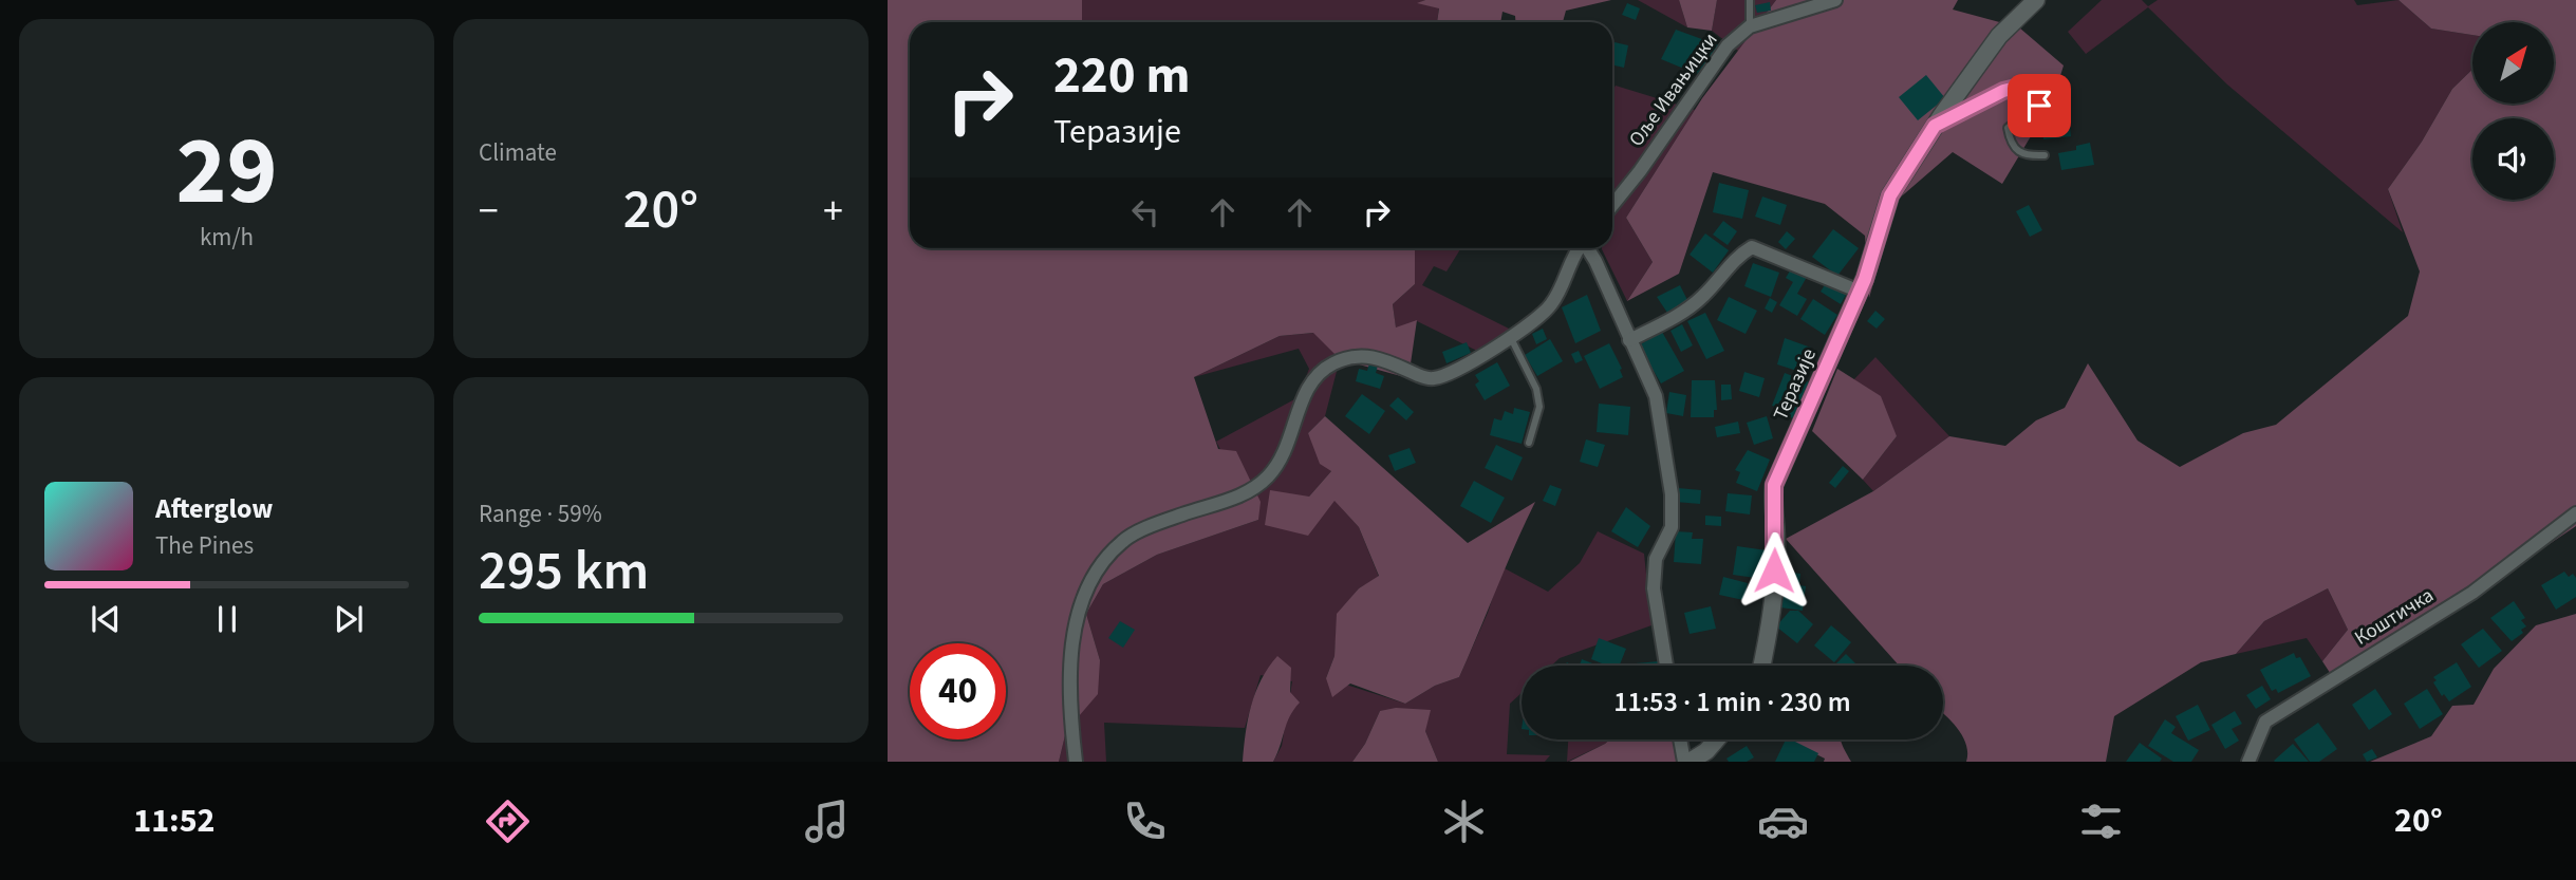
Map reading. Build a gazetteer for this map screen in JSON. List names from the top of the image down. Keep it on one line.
{"streets":{"street":["Оље Ивањицки","Теразије","Коштичка"]},"north":"top right","page":{"tile":[["29","km/h"],"Climate",["Range · 59%","295 km"]],"turn":["220 m","Теразије"],"heat":["−","20°","+"],"song":["Afterglow","The Pines"],"limit":"40","trip":"11:53 · 1 min · 230 m","tabs":["11:52","20°"]}}
